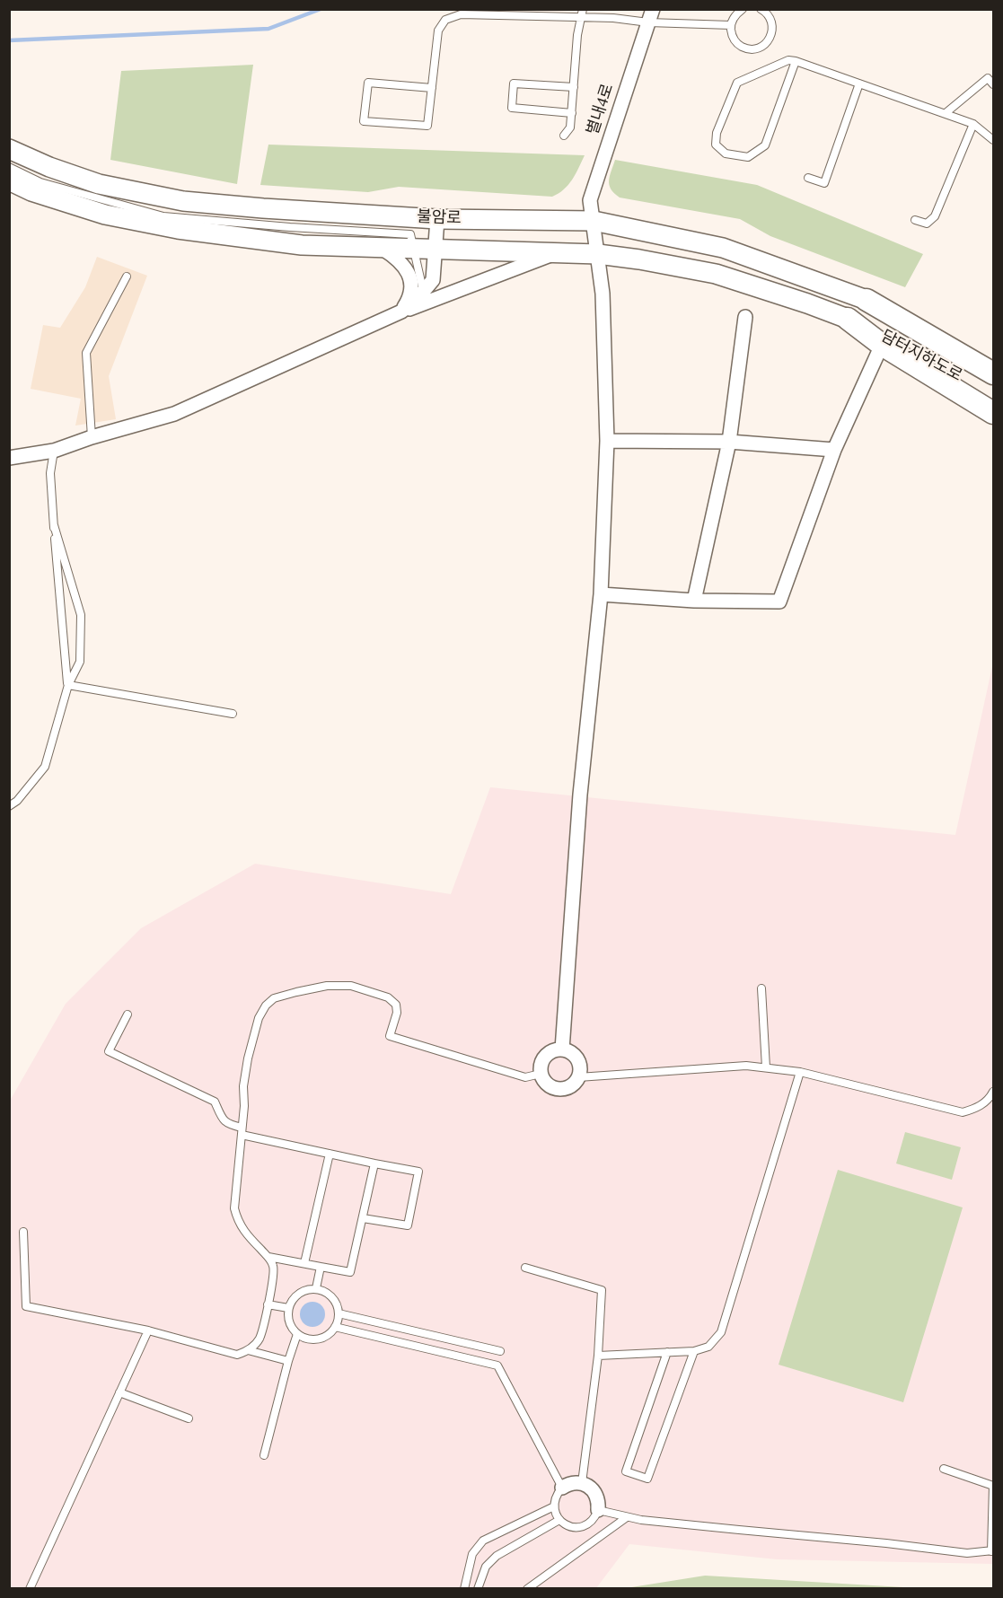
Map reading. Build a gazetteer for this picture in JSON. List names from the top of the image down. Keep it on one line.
{"streets":{"main road":["담터지하도로"],"street":["별내4로","불암로"]},"crossings":[["별내4로","불암로"],["불암로","담터지하도로"]]}
